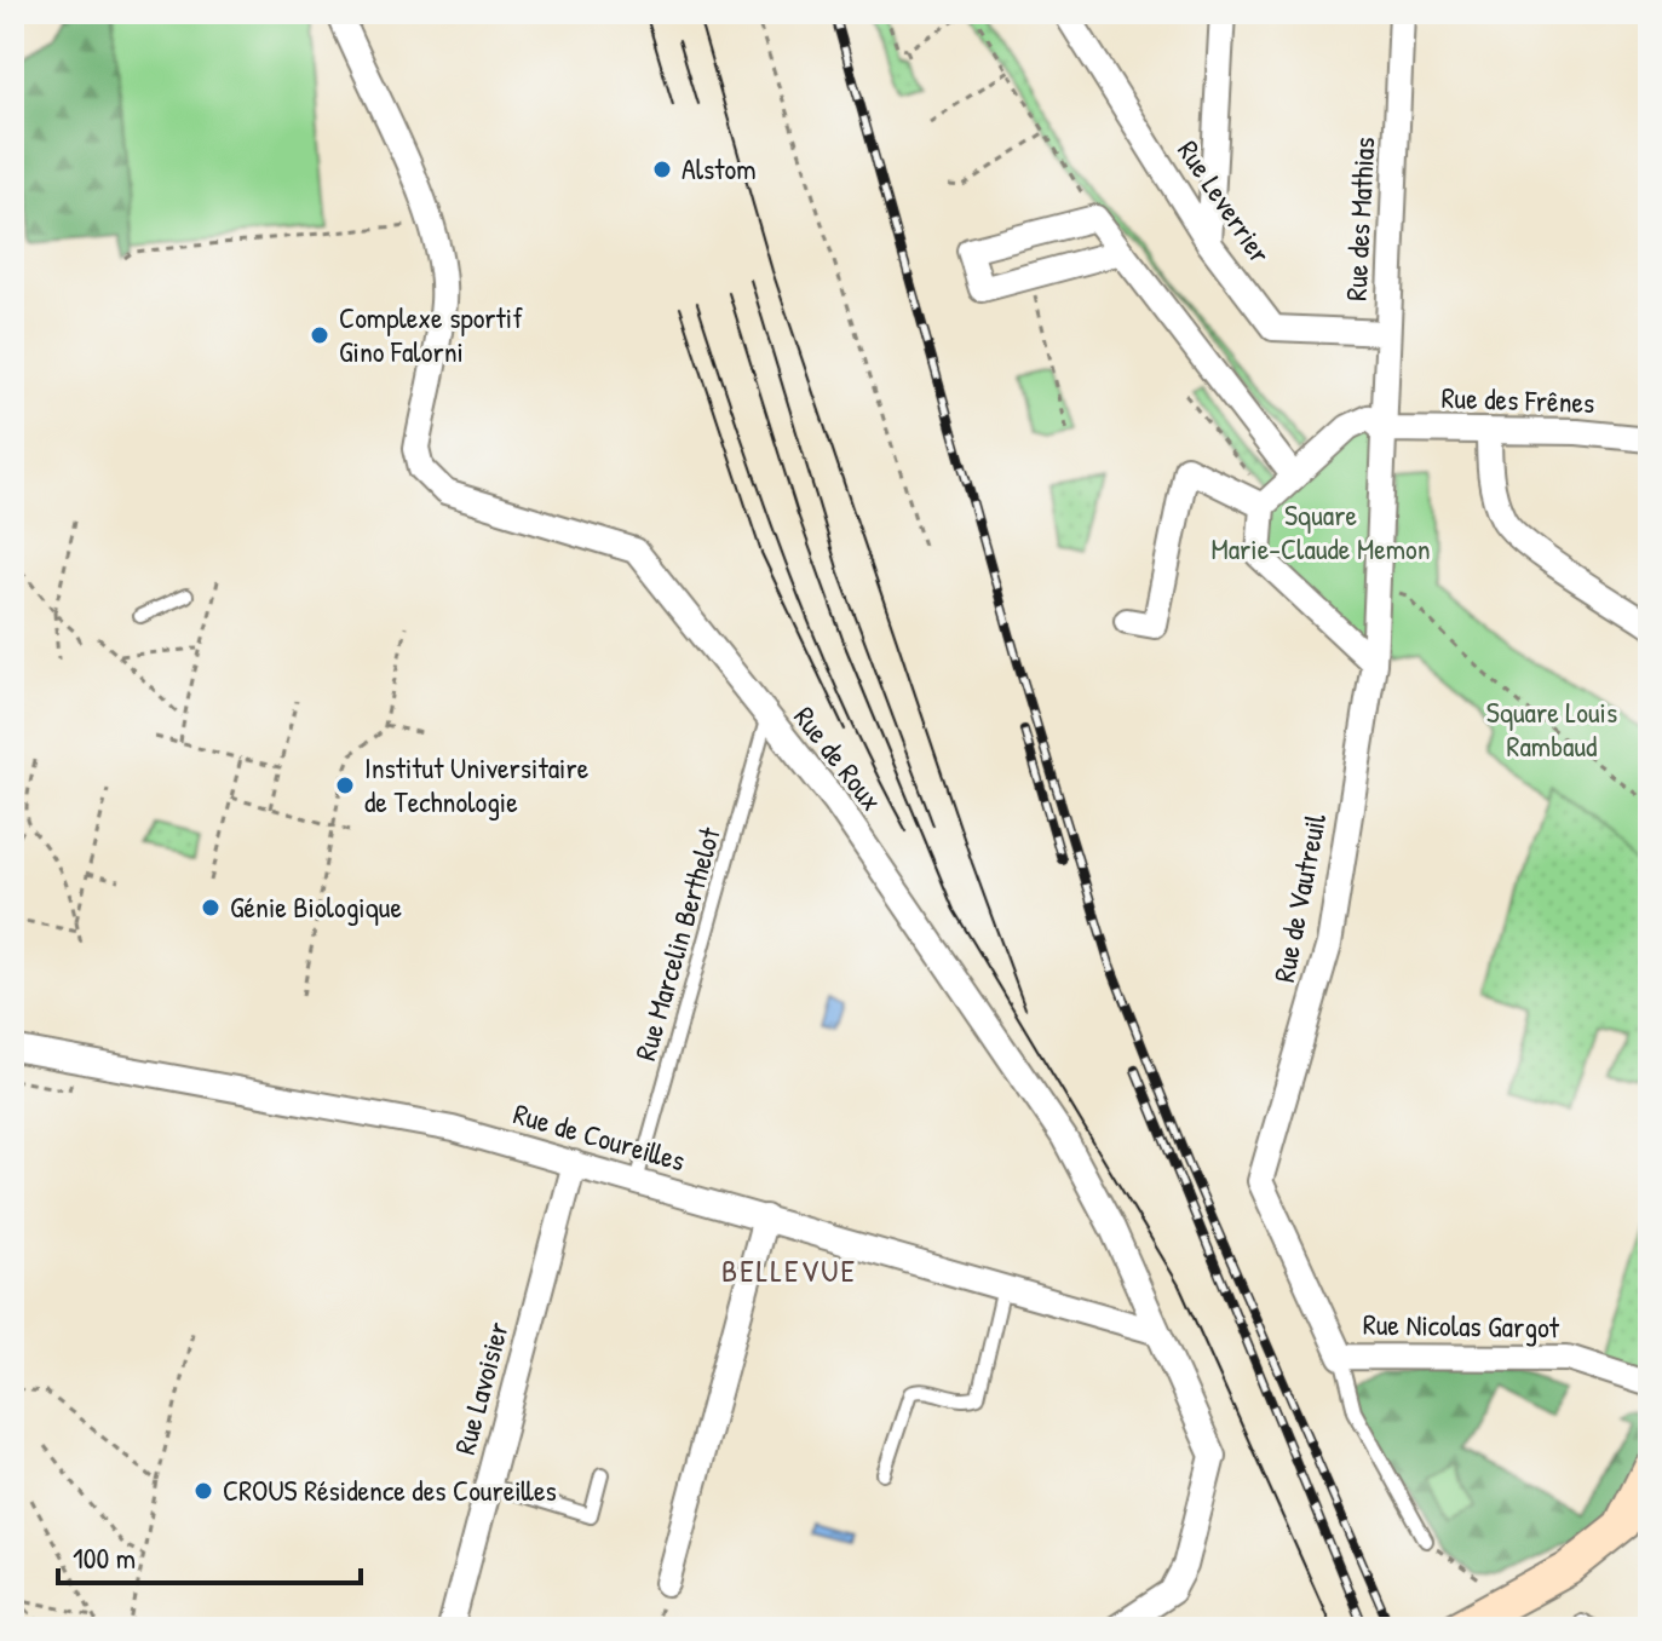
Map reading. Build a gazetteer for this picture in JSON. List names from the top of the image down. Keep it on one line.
{"streets":{"street":["Rue Leverrier","Rue des Mathias","Rue des Frênes","Rue de Roux","Rue de Vautreuil","Rue de Coureilles","Rue Nicolas Gargot","Rue Lavoisier"],"lane":["Rue Marcelin Berthelot"]},"crossings":[["Rue Leverrier","Rue des Mathias"],["Rue des Mathias","Rue des Frênes"],["Rue des Mathias","Rue de Vautreuil"],["Rue des Frênes","Rue de Vautreuil"],["Rue de Roux","Rue Marcelin Berthelot"],["Rue de Roux","Rue de Coureilles"],["Rue de Vautreuil","Rue Nicolas Gargot"],["Rue Marcelin Berthelot","Rue de Coureilles"],["Rue de Coureilles","Rue Lavoisier"]],"districts":["BELLEVUE"],"parks":["Square Marie-Claude Memon","Square Louis Rambaud"],"places":["Alstom","Complexe sportif Gino Falorni","Institut Universitaire de Technologie","Génie Biologique","CROUS Résidence des Coureilles"],"scale_bar":"100 m"}
